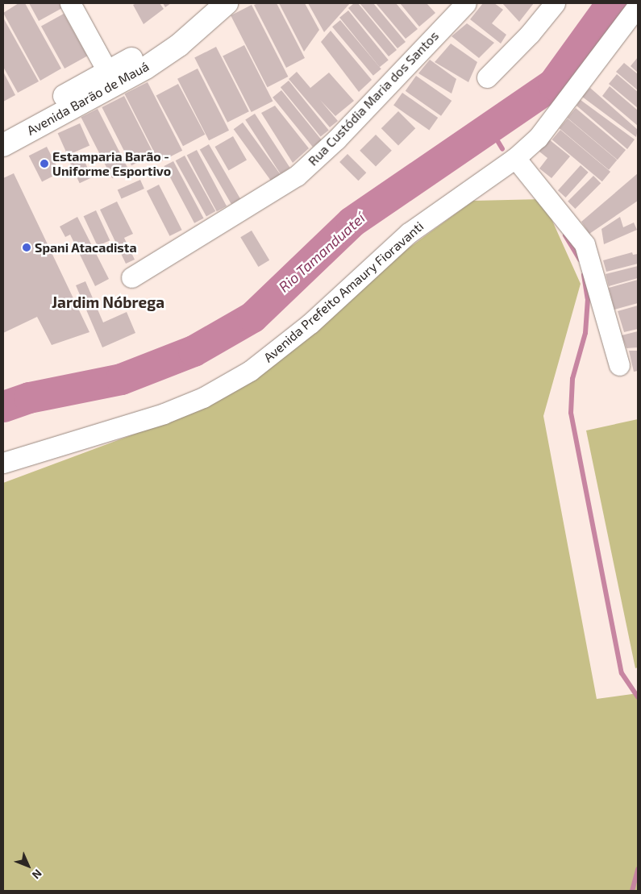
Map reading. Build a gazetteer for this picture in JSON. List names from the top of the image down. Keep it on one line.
{"streets":{"main road":["Avenida Barão de Mauá"],"street":["Rua Custódia Maria dos Santos","Avenida Prefeito Amaury Fioravanti"]},"districts":["Jardim Nóbrega"],"water":["Rio Tamanduateí"],"places":["Estamparia Barão - Uniforme Esportivo","Spani Atacadista"],"north":"bottom right"}
